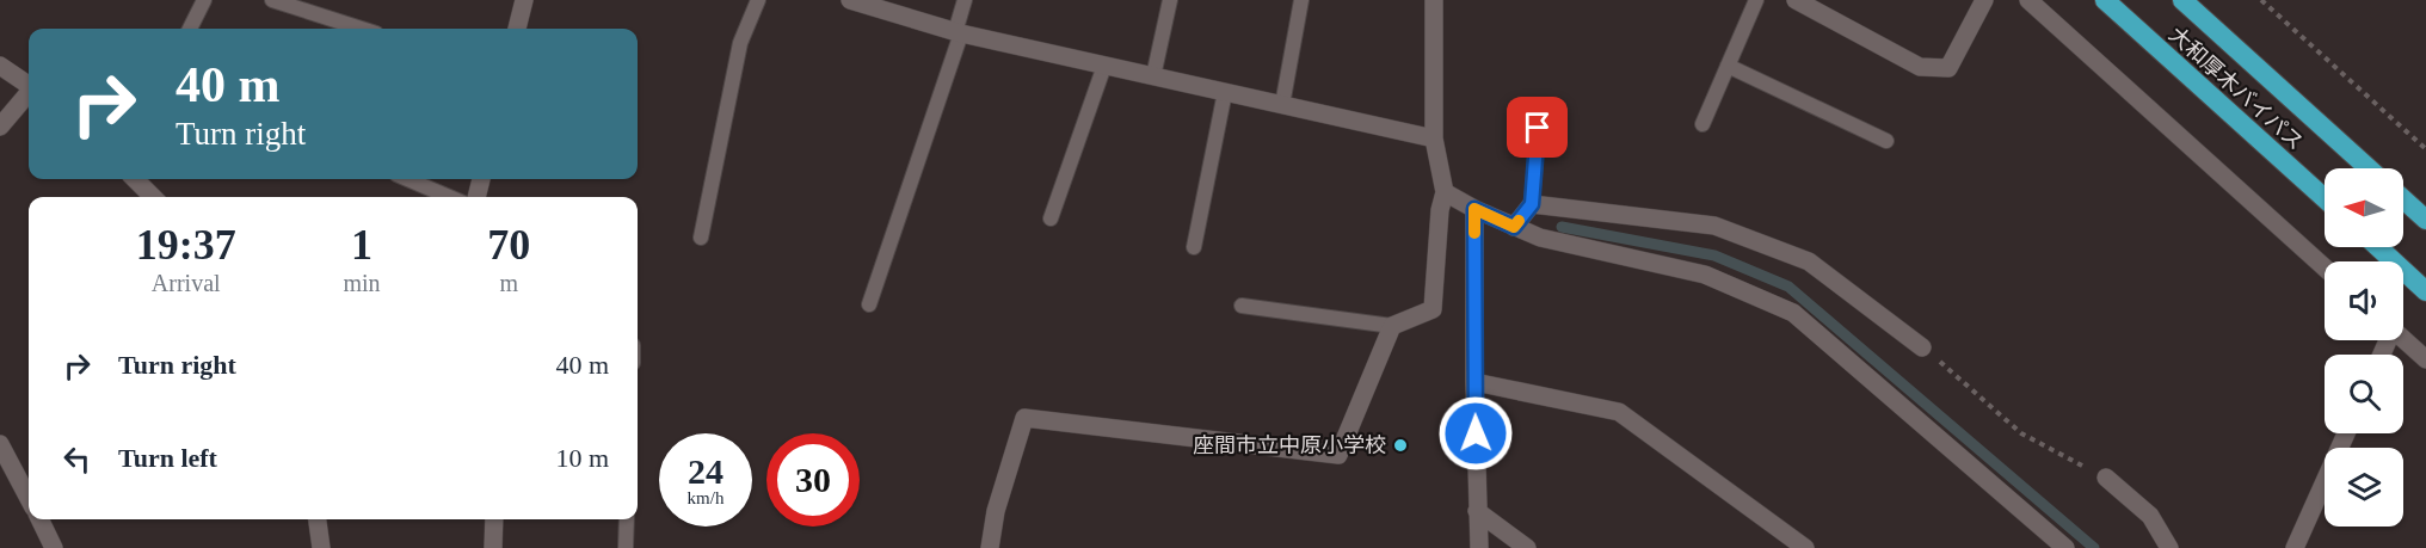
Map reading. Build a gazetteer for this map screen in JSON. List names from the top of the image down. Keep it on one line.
{"streets":{"highway":["大和厚木バイパス"]},"places":["座間市立中原小学校"],"north":"left","page":{"turn":["40 m","Turn right"],"eta":["19:37","Arrival","1","min","70","m"],"list":[{"name":"Turn right","value":"40 m"},{"name":"Turn left","value":"10 m"}],"speed":"24 km/h","limit":"30"}}
